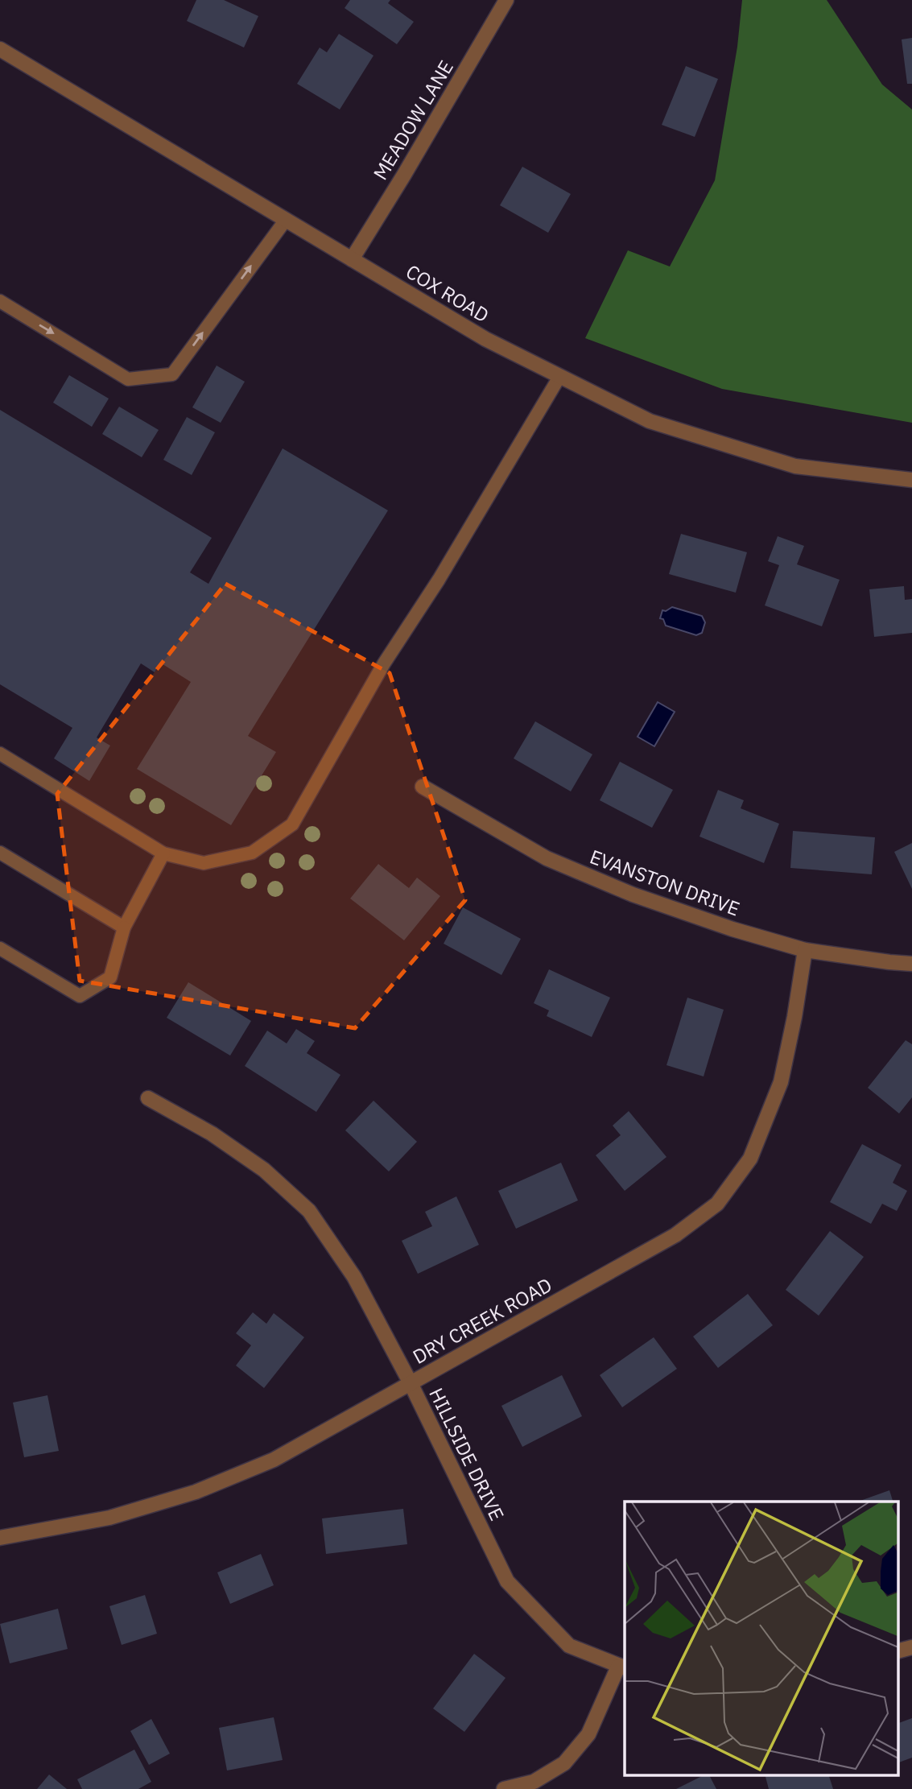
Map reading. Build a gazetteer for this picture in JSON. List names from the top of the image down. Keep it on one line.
{"streets":{"street":["MEADOW LANE","COX ROAD","EVANSTON DRIVE","DRY CREEK ROAD","HILLSIDE DRIVE"]},"crossings":[["MEADOW LANE","COX ROAD"],["EVANSTON DRIVE","DRY CREEK ROAD"],["DRY CREEK ROAD","HILLSIDE DRIVE"]]}
